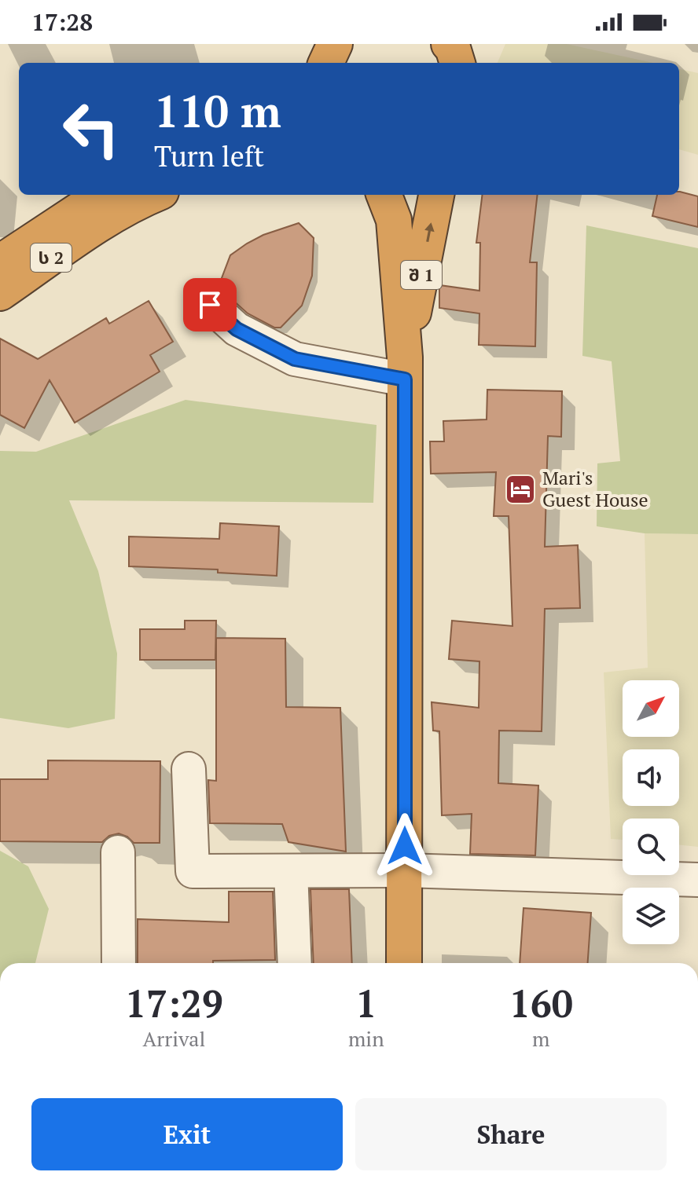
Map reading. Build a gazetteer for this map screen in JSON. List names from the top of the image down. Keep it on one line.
{"streets":{"highway":["ს 2","შ 1"]},"places":{"hotel":["Mari's Guest House"]},"north":"top right","page":{"status":"17:28","turn":["110 m","Turn left"],"eta":["17:29","Arrival","1","min","160","m"],"buttons":["Exit","Share"]}}
